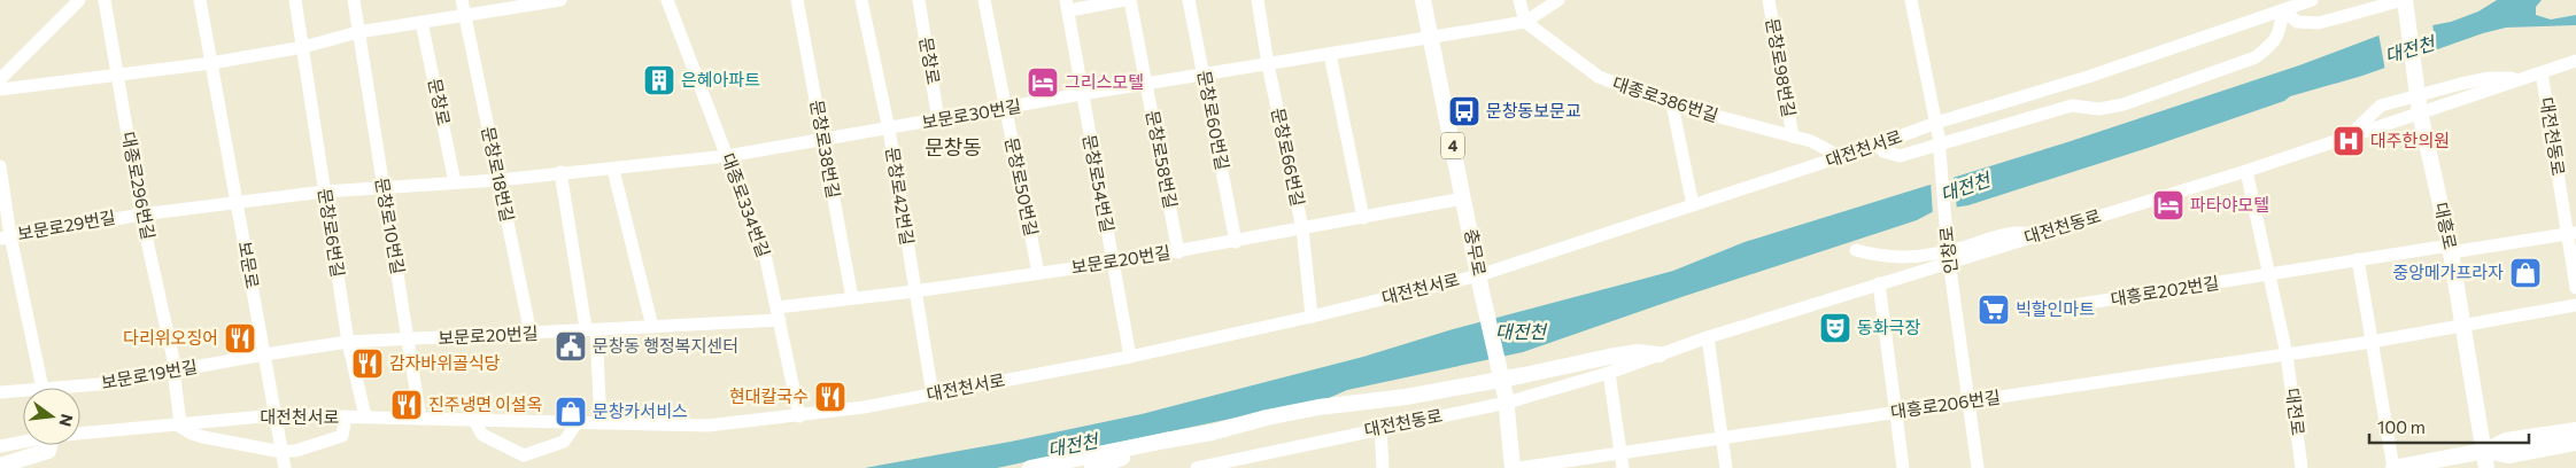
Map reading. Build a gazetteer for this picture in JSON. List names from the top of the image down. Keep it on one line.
{"streets":{"main road":["4","대흥로","충무로"],"street":["문창로","문창로98번길","대종로386번길","보문로30번길","문창로60번길","대전천동로","문창로38번길","대전천서로","문창로66번길","문창로58번길","문창로18번길","문창로54번길","대종로296번길","문창로50번길","문창로42번길","대종로334번길","보문로29번길","문창로10번길","문창로6번길","인창로","보문로20번길","보문로","대흥로202번길","보문로19번길","대흥로206번길","대전로"]},"crossings":[["문창로","보문로30번길"],["문창로98번길","대종로386번길"],["대종로386번길","대전천서로"],["보문로30번길","문창로60번길"],["보문로30번길","문창로38번길"],["보문로30번길","문창로66번길"],["보문로30번길","문창로58번길"],["보문로30번길","문창로18번길"],["보문로30번길","문창로54번길"],["보문로30번길","문창로50번길"],["보문로30번길","문창로42번길"],["보문로30번길","대종로334번길"],["보문로30번길","보문로29번길"],["보문로30번길","문창로10번길"],["보문로30번길","문창로6번길"],["보문로30번길","충무로"],["보문로30번길","보문로"],["문창로60번길","보문로20번길"],["대전천동로","대흥로"],["대전천동로","인창로"],["대전천동로","충무로"],["대전천동로","대흥로202번길"],["문창로38번길","보문로20번길"],["대전천서로","문창로66번길"],["대전천서로","문창로54번길"],["대전천서로","대종로296번길"],["대전천서로","문창로42번길"],["대전천서로","대종로334번길"],["대전천서로","문창로10번길"],["대전천서로","문창로6번길"],["대전천서로","인창로"],["대전천서로","충무로"],["대전천서로","보문로"],["문창로66번길","보문로20번길"],["문창로58번길","보문로20번길"],["문창로18번길","보문로20번길"],["문창로54번길","보문로20번길"],["대종로296번길","보문로29번길"],["대종로296번길","보문로19번길"],["문창로50번길","보문로20번길"],["문창로42번길","보문로20번길"],["대종로334번길","보문로20번길"],["보문로29번길","보문로"],["문창로10번길","보문로20번길"],["대흥로","대흥로202번길"],["대흥로","대흥로206번길"],["문창로6번길","보문로20번길"],["인창로","대흥로206번길"],["충무로","보문로20번길"],["보문로20번길","보문로"],["보문로20번길","보문로19번길"],["보문로","보문로19번길"],["대흥로206번길","대전로"]],"districts":["문창동"],"water":["대전천"],"places":{"building":["은혜아파트"],"hotel":["그리스모텔","파타야모텔"],"bus stop":["문창동보문교"],"hospital":["대주한의원"],"shop":["중앙메가프라자","문창카서비스"],"supermarket":["빅할인마트"],"theatre":["동화극장"],"restaurant":["다리위오징어","감자바위골식당","현대칼국수","진주냉면 이설옥"],"public building":["문창동 행정복지센터"]},"scale_bar":"100 m","north":"right"}
